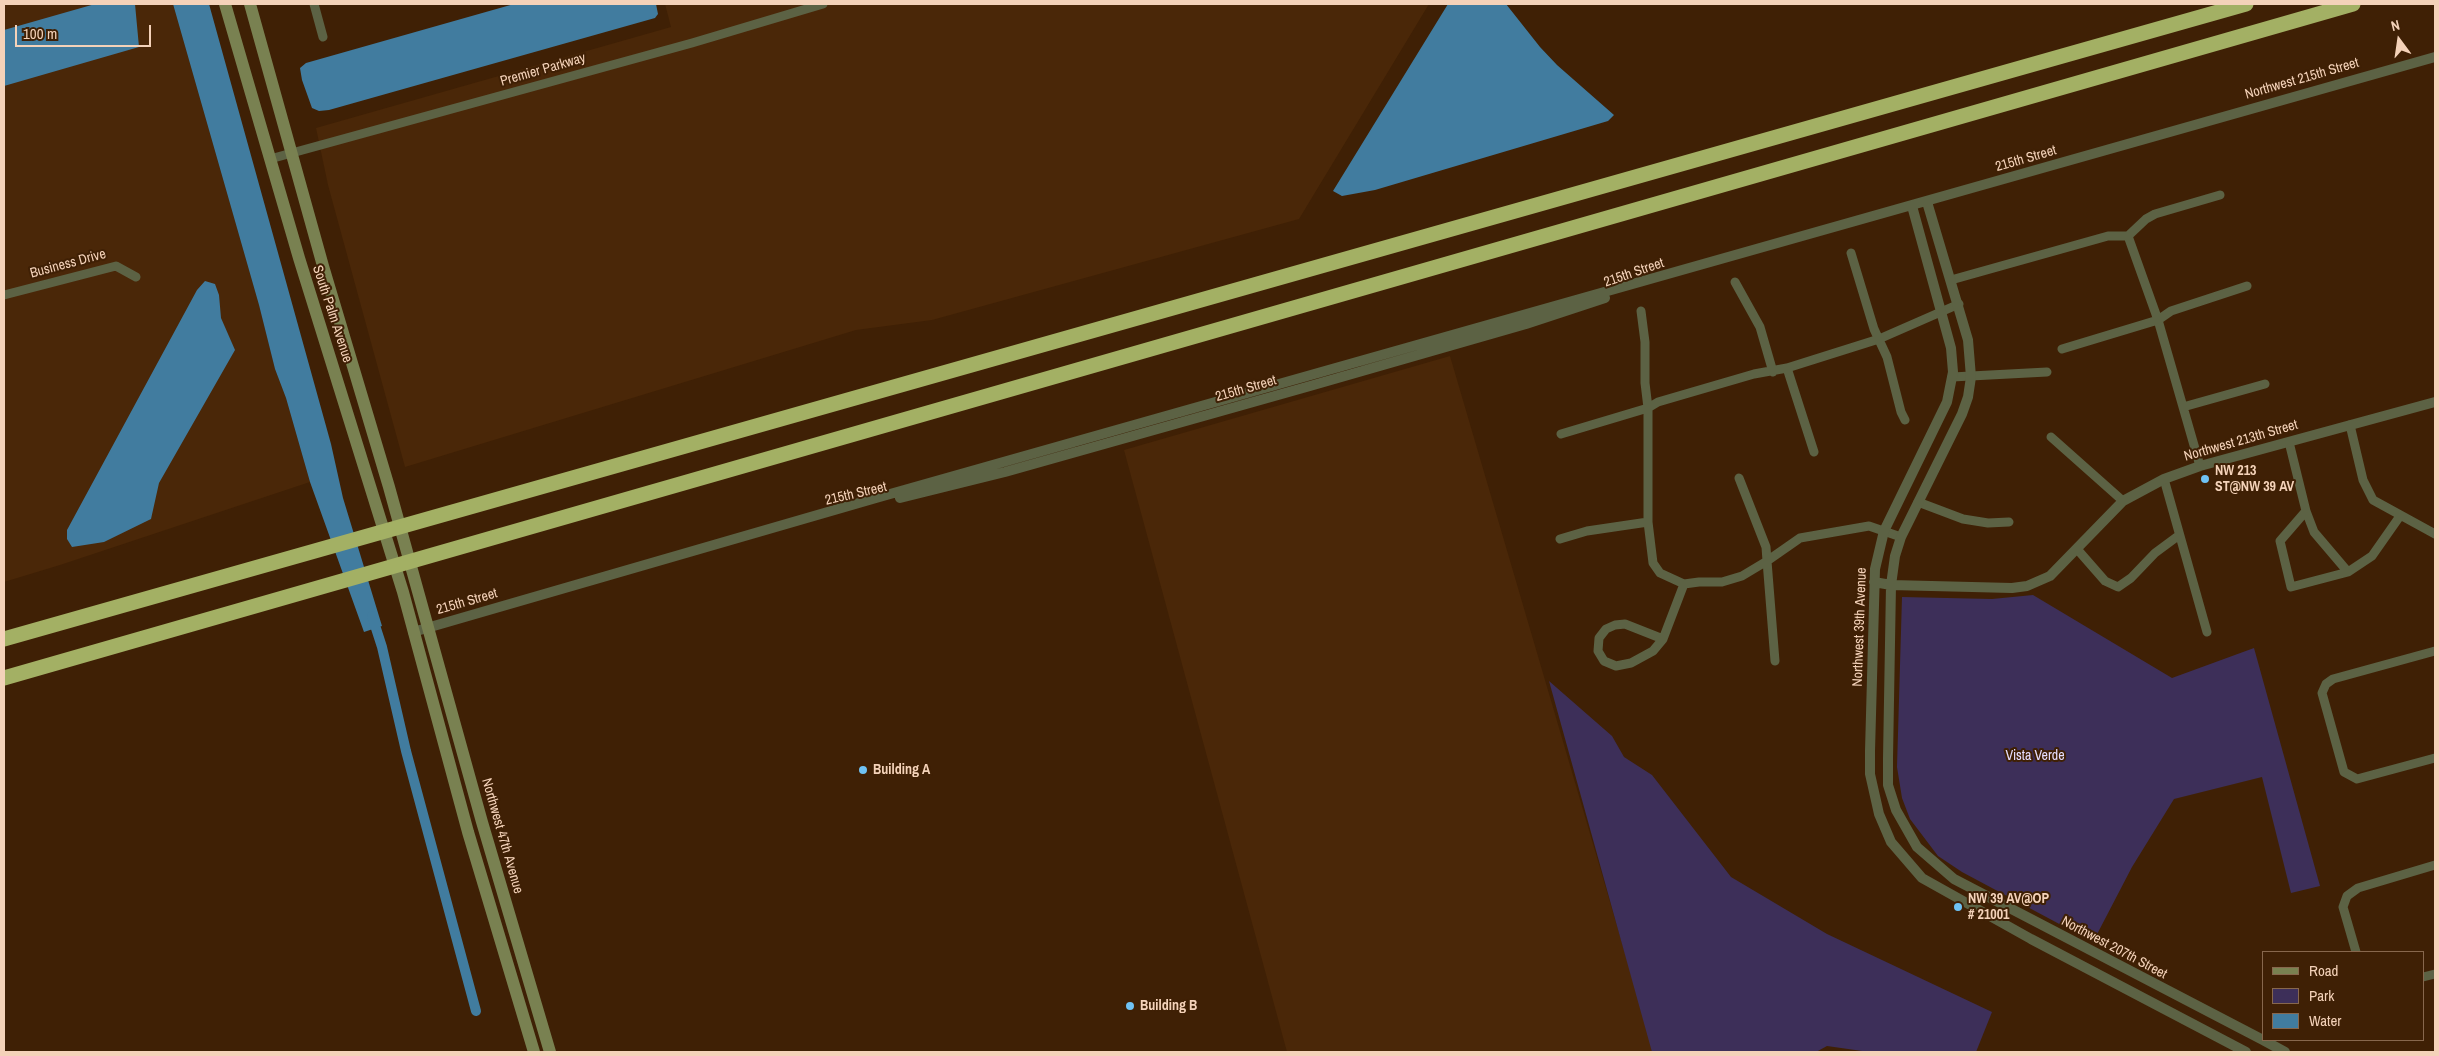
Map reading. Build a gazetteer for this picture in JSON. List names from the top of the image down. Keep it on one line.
{"streets":{"main road":["South Palm Avenue","Northwest 47th Avenue"],"street":["Premier Parkway","Northwest 215th Street","215th Street","Business Drive","Northwest 213th Street","Northwest 39th Avenue","Northwest 207th Street"]},"crossings":[["Premier Parkway","South Palm Avenue"],["Northwest 215th Street","215th Street"],["215th Street","South Palm Avenue"],["215th Street","Northwest 39th Avenue"],["215th Street","Northwest 47th Avenue"],["South Palm Avenue","Northwest 47th Avenue"],["Northwest 213th Street","Northwest 39th Avenue"],["Northwest 213th Street","Northwest 207th Street"]],"parks":["Vista Verde"],"places":["NW 213 ST@NW 39 AV","Building A","NW 39 AV@OP # 21001","Building B"],"legend":["Road","Park","Water"],"scale_bar":"100 m","north":"top"}
